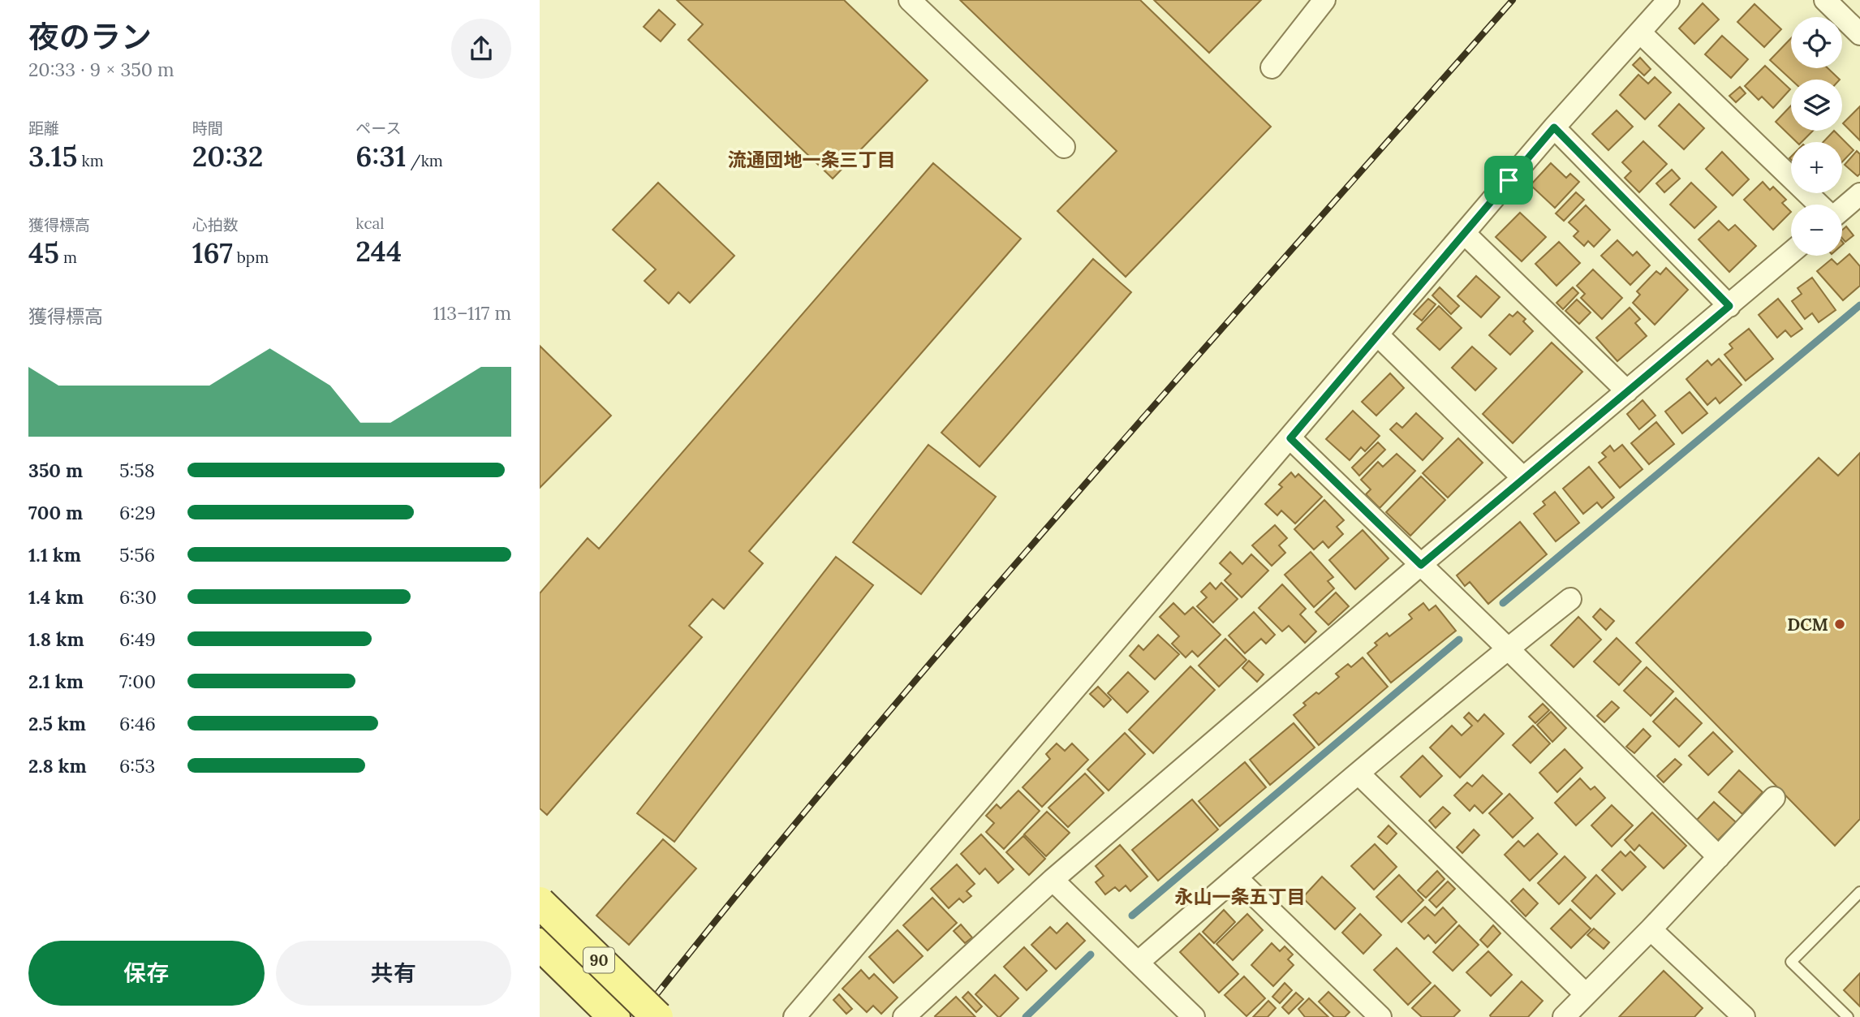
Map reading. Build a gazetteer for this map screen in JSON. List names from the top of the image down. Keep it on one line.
{"streets":{"main road":["90"]},"districts":["流通団地一条三丁目","永山一条五丁目"],"places":["DCM"],"page":{"heading":["夜のラン","20:33 · 9 × 350 m"],"map_buttons":["+","−"],"stats":[["距離","3.15 km"],["時間","20:32"],["ペース","6:31 /km"],["獲得標高","45 m"],["心拍数","167 bpm"],["kcal","244"]],"chart":["獲得標高","113–117 m"],"list":[{"name":"350 m","note":"5:58"},{"name":"700 m","note":"6:29"},{"name":"1.1 km","note":"5:56"},{"name":"1.4 km","note":"6:30"},{"name":"1.8 km","note":"6:49"},{"name":"2.1 km","note":"7:00"},{"name":"2.5 km","note":"6:46"},{"name":"2.8 km","note":"6:53"}],"buttons":["保存","共有"]}}
